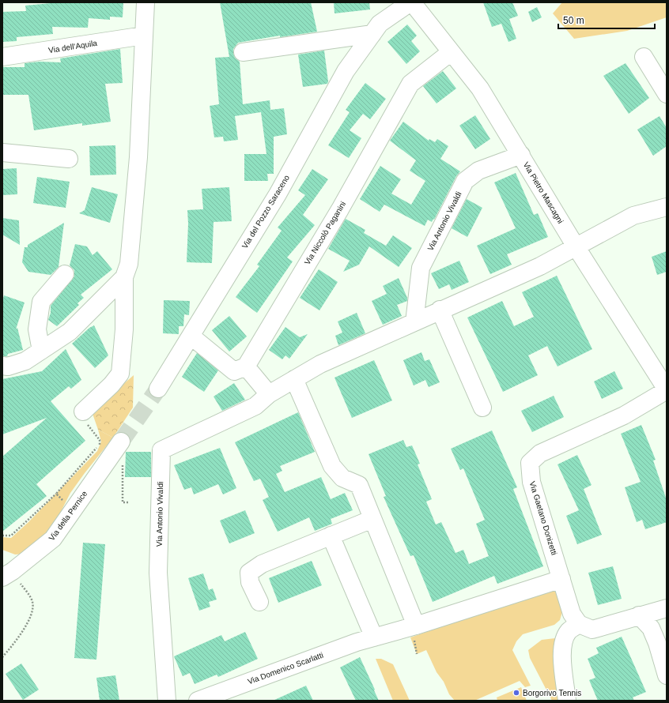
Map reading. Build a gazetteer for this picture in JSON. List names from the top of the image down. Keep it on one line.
{"streets":{"street":["Via dell'Aquila","Via Pietro Mascagni","Via del Pozzo Saraceno","Via Antonio Vivaldi","Via Niccolò Paganini","Via della Pernice","Via Gaetano Donizetti","Via Domenico Scarlatti"]},"crossings":[["Via Pietro Mascagni","Via del Pozzo Saraceno"],["Via Pietro Mascagni","Via Antonio Vivaldi"],["Via Pietro Mascagni","Via Niccolò Paganini"],["Via Pietro Mascagni","Via Gaetano Donizetti"],["Via Gaetano Donizetti","Via Domenico Scarlatti"]],"places":["Borgorivo Tennis"],"scale_bar":"50 m"}
